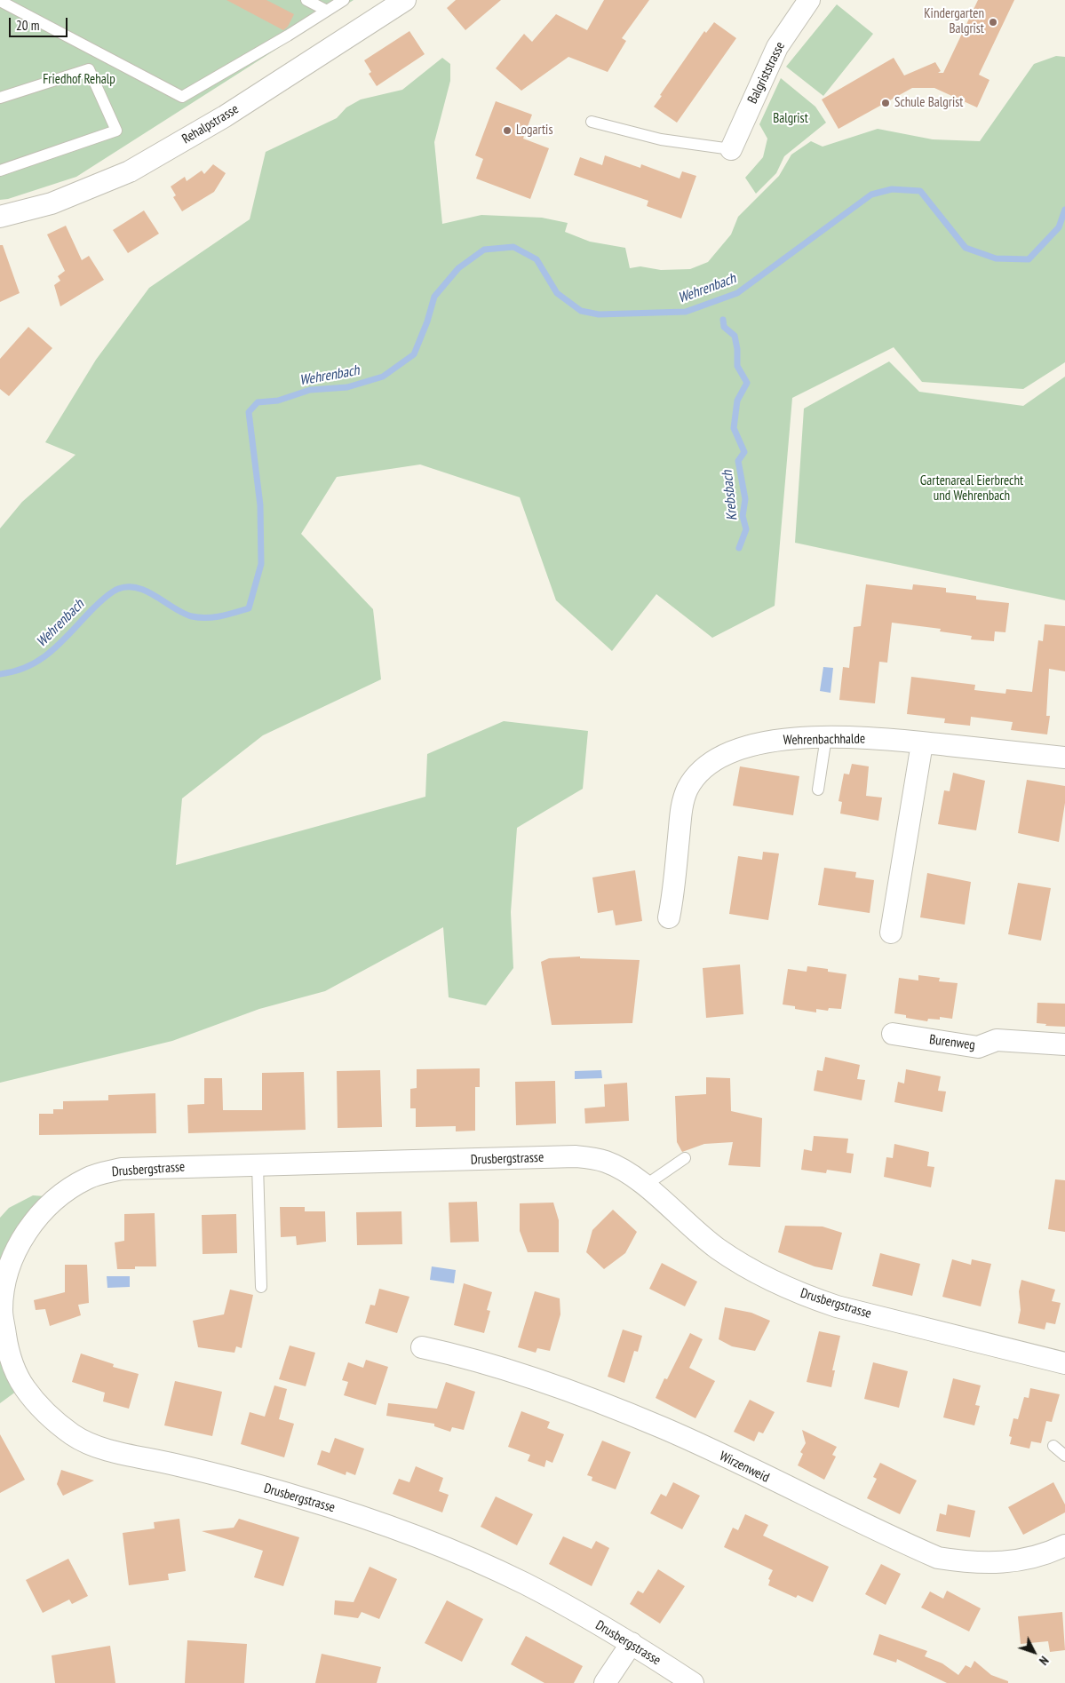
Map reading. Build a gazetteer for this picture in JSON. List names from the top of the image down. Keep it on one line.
{"streets":{"street":["Balgriststrasse","Rehalpstrasse","Wehrenbachhalde","Burenweg","Drusbergstrasse","Wirzenweid"]},"water":["Wehrenbach","Krebsbach"],"parks":["Friedhof Rehalp","Balgrist","Gartenareal Eierbrecht und Wehrenbach"],"places":["Kindergarten Balgrist","Schule Balgrist","Logartis"],"scale_bar":"20 m","north":"bottom right"}
